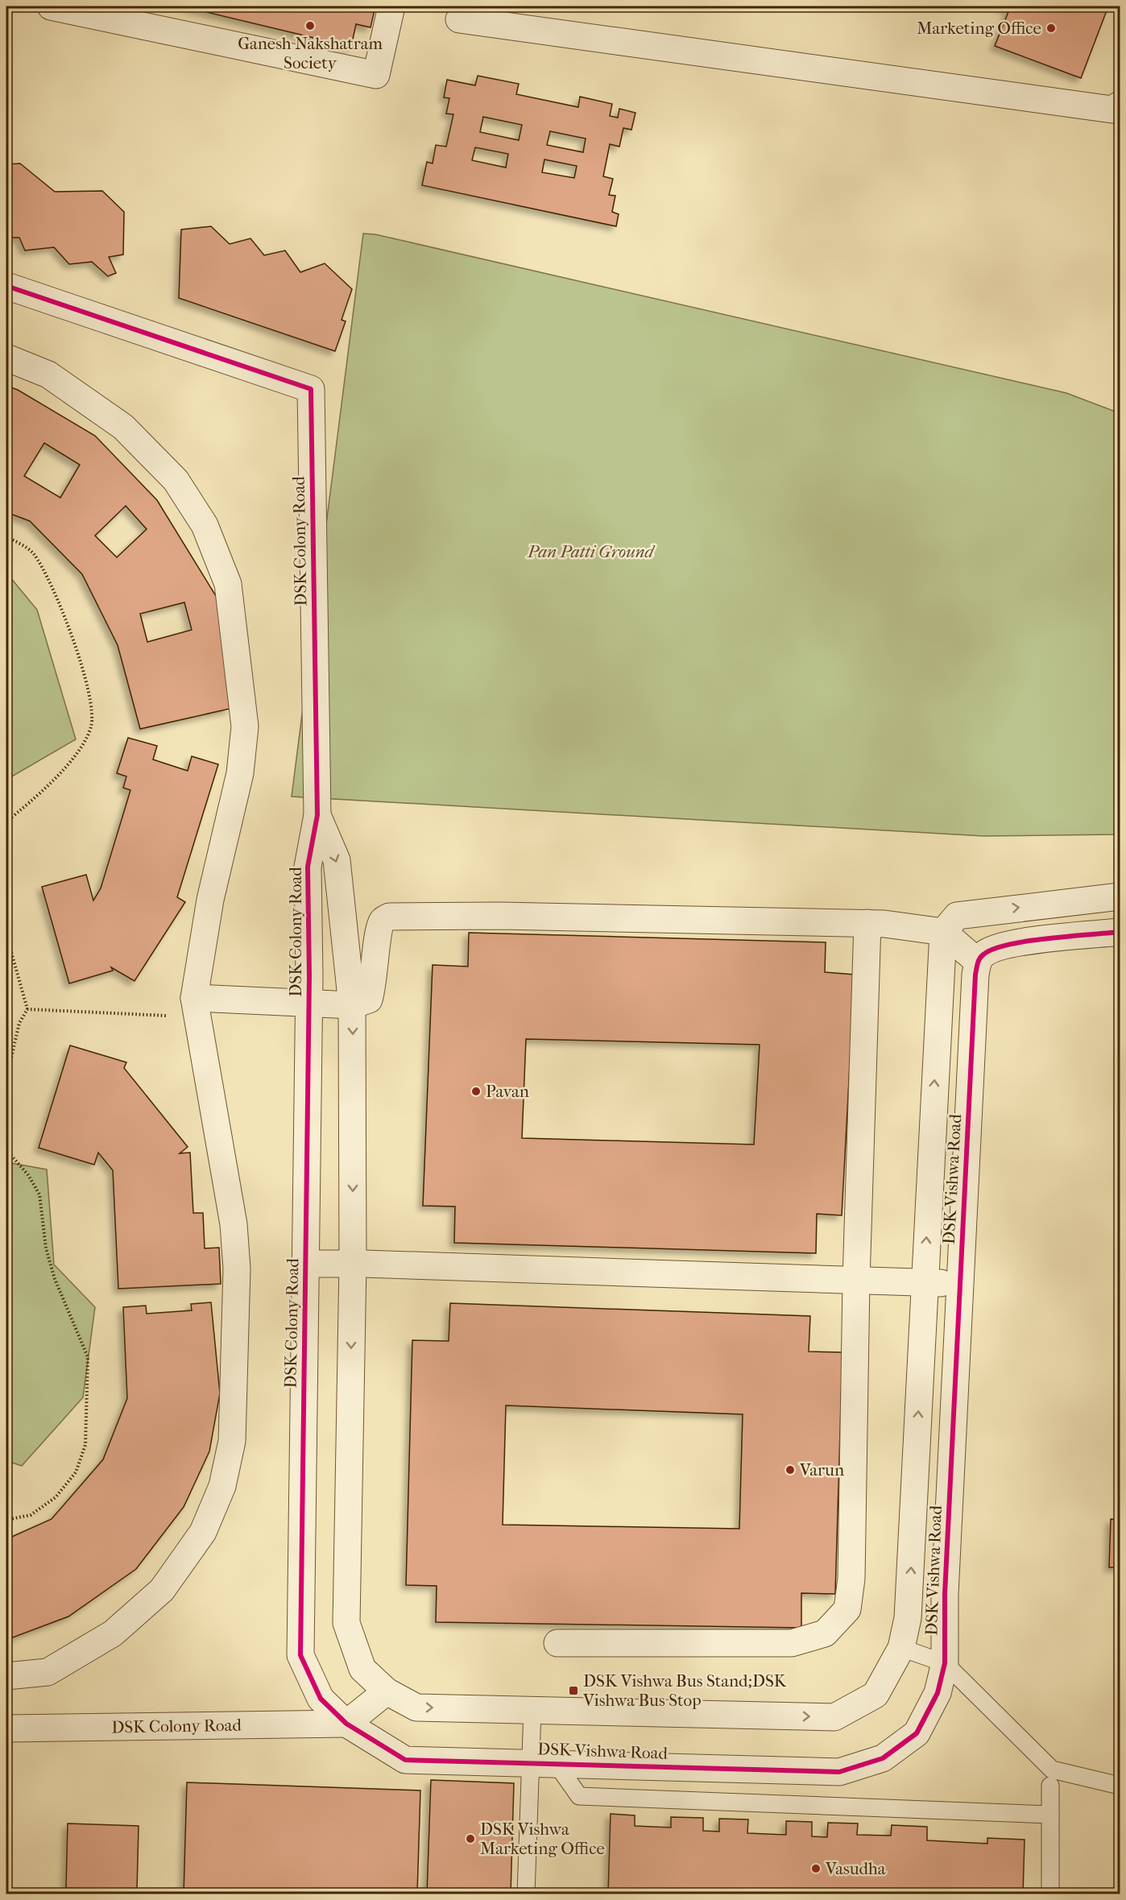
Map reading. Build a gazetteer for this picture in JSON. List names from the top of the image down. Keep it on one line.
{"streets":{"street":["DSK Colony Road","DSK Vishwa Road"]},"crossings":[["DSK Colony Road","DSK Vishwa Road"]],"parks":["Pan Patti Ground"],"places":{"other":["Ganesh Nakshatram Society","Marketing Office","Pavan","Varun","DSK Vishwa Marketing Office","Vasudha"],"transit":["DSK Vishwa Bus Stand;DSK Vishwa Bus Stop"]}}
